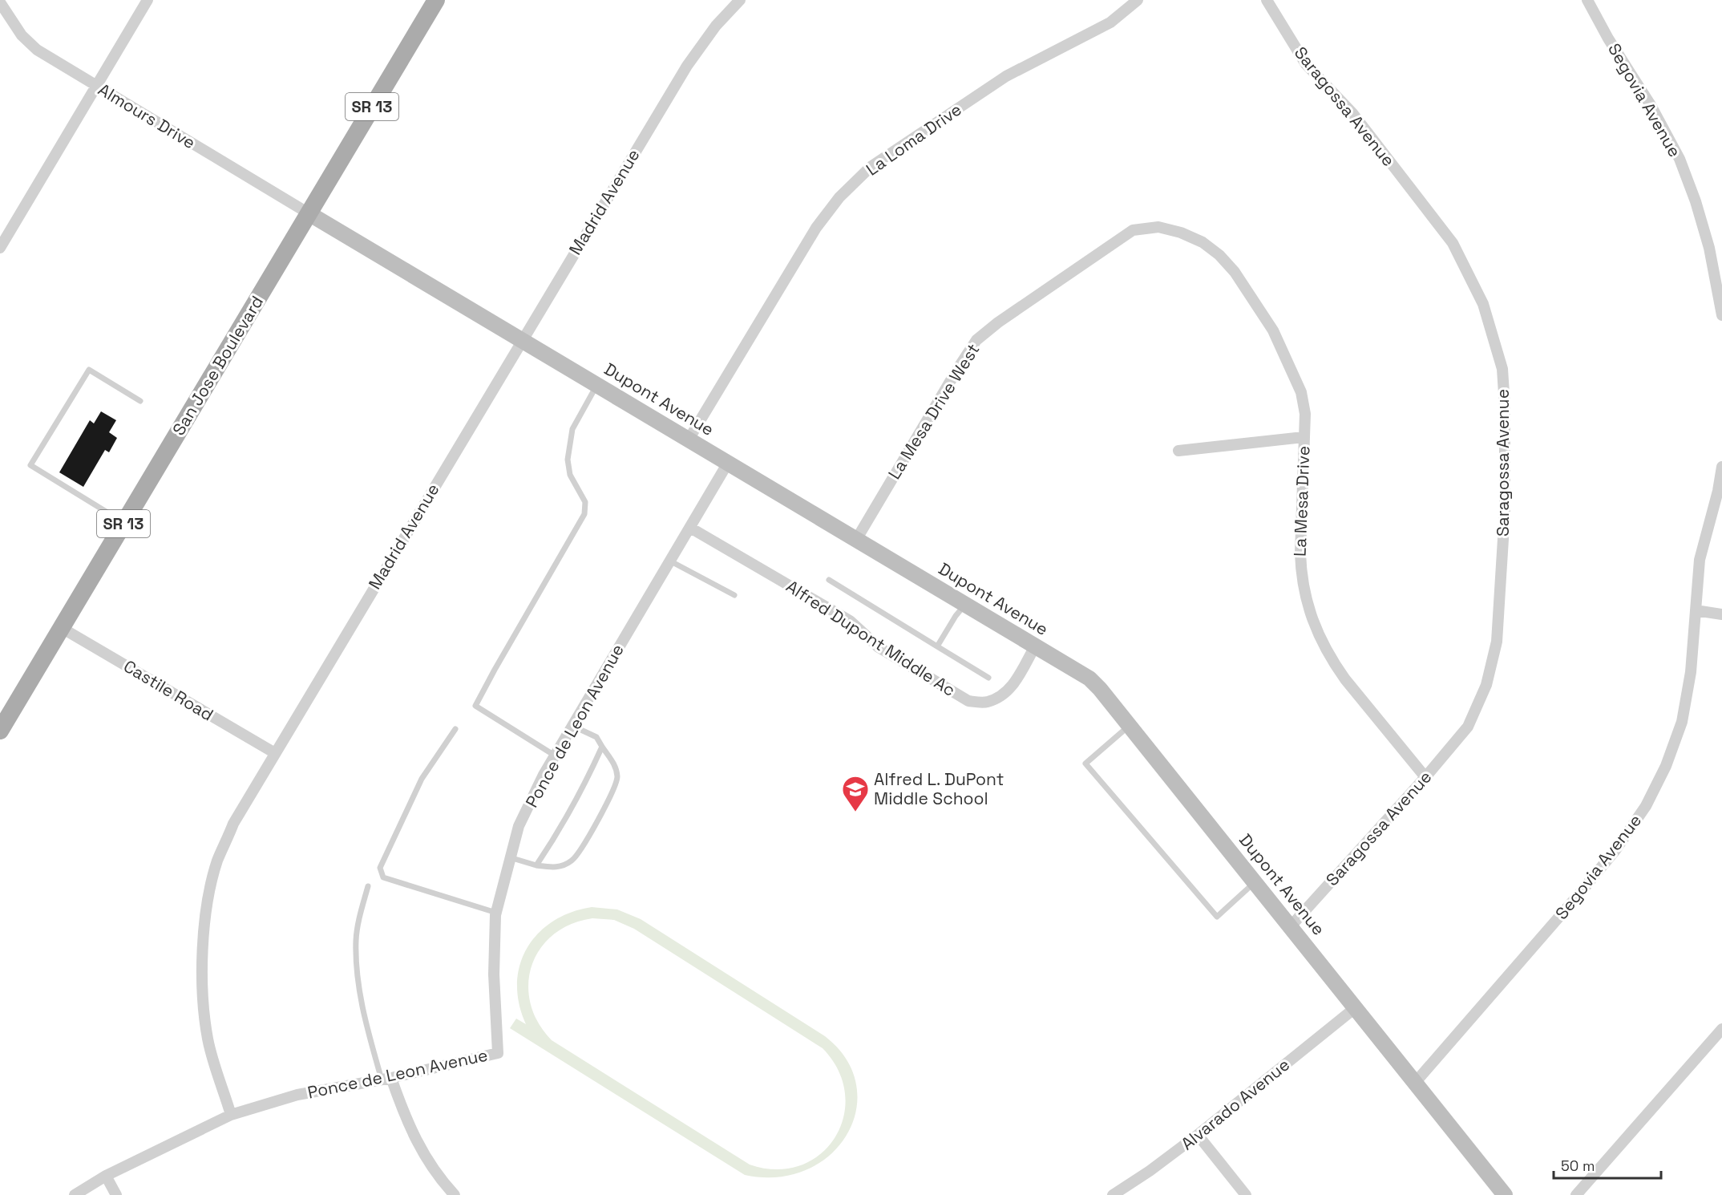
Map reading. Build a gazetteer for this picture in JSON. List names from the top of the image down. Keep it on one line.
{"streets":{"main road":["SR 13","San Jose Boulevard"],"street":["Segovia Avenue","Saragossa Avenue","Almours Drive","La Loma Drive","Madrid Avenue","Dupont Avenue","La Mesa Drive West","La Mesa Drive","Alfred Dupont Middle Ac","Castile Road","Ponce de Leon Avenue","Alvarado Avenue"]},"crossings":[["Segovia Avenue","Dupont Avenue"],["Saragossa Avenue","Dupont Avenue"],["Saragossa Avenue","La Mesa Drive"],["Almours Drive","San Jose Boulevard"],["Almours Drive","Dupont Avenue"],["La Loma Drive","Dupont Avenue"],["Madrid Avenue","Dupont Avenue"],["Madrid Avenue","Castile Road"],["Madrid Avenue","Ponce de Leon Avenue"],["San Jose Boulevard","Dupont Avenue"],["San Jose Boulevard","Castile Road"],["Dupont Avenue","La Mesa Drive West"],["Dupont Avenue","Alfred Dupont Middle Ac"],["Dupont Avenue","Ponce de Leon Avenue"],["Dupont Avenue","Alvarado Avenue"],["La Mesa Drive West","La Mesa Drive"],["Alfred Dupont Middle Ac","Ponce de Leon Avenue"]],"places":{"school or university":["Alfred L. DuPont Middle School"]},"scale_bar":"50 m"}
